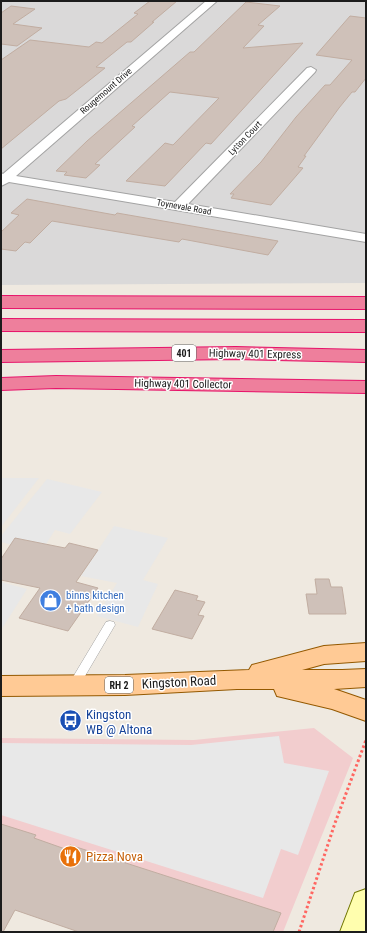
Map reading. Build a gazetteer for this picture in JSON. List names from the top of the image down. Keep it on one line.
{"streets":{"highway":["401","Highway 401 Express","Highway 401 Collector"],"main road":["Kingston Road","RH 2"],"street":["Rougemount Drive","Lytton Court","Toynevale Road"]},"crossings":[["Rougemount Drive","Toynevale Road"],["Lytton Court","Toynevale Road"]],"places":{"shop":["binns kitchen + bath design"],"bus stop":["Kingston WB @ Altona"],"restaurant":["Pizza Nova"]}}
